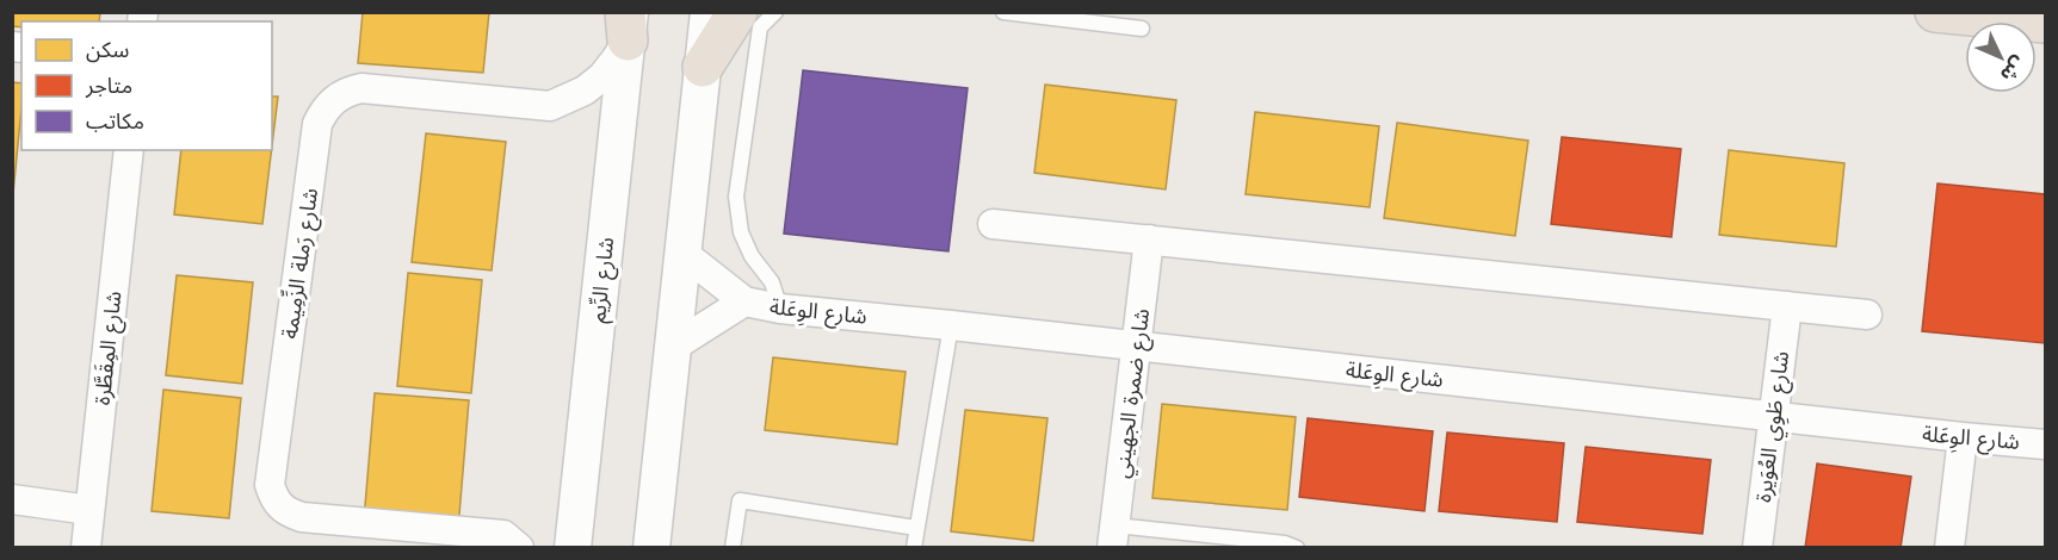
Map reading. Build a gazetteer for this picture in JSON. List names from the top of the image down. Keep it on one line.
{"streets":{"street":["شارع رَملة الزِّمِيمة","شارع الرِّيم","شارع الوِعَلة","شارع المِقَطَّرة","شارع ضمرة الجهيني","شارع طَوِي العُوَيرة"]},"crossings":[["شارع رَملة الزِّمِيمة","شارع الرِّيم"],["شارع الوِعَلة","شارع ضمرة الجهيني"],["شارع الوِعَلة","شارع طَوِي العُوَيرة"]],"legend":["سكن","متاجر","مكاتب"],"north":"bottom right"}
